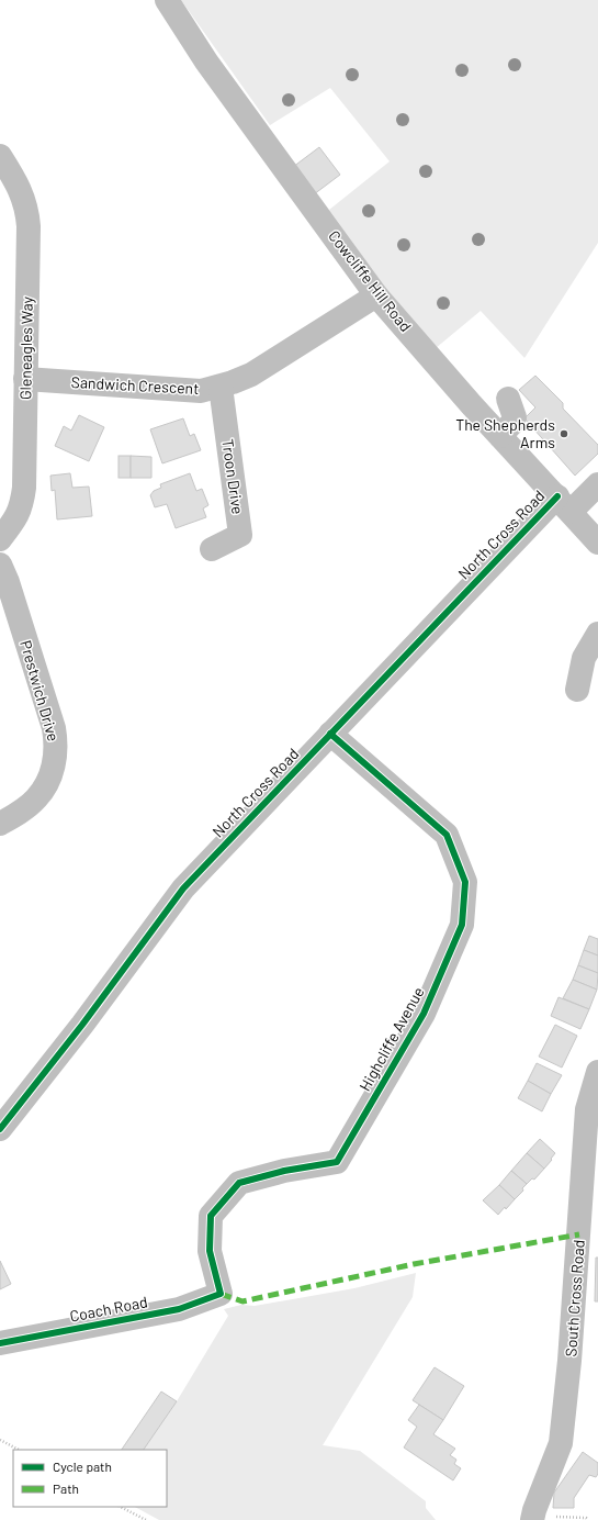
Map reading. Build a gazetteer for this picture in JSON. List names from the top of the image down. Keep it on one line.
{"streets":{"street":["Cowcliffe Hill Road","Gleneagles Way","Sandwich Crescent","Troon Drive","North Cross Road","Prestwich Drive","Highcliffe Avenue","South Cross Road","Coach Road"]},"crossings":[["Cowcliffe Hill Road","Sandwich Crescent"],["Cowcliffe Hill Road","North Cross Road"],["Gleneagles Way","Sandwich Crescent"],["Sandwich Crescent","Troon Drive"],["North Cross Road","Highcliffe Avenue"],["Highcliffe Avenue","Coach Road"]],"places":["The Shepherds Arms"],"legend":["Cycle path","Path"]}
